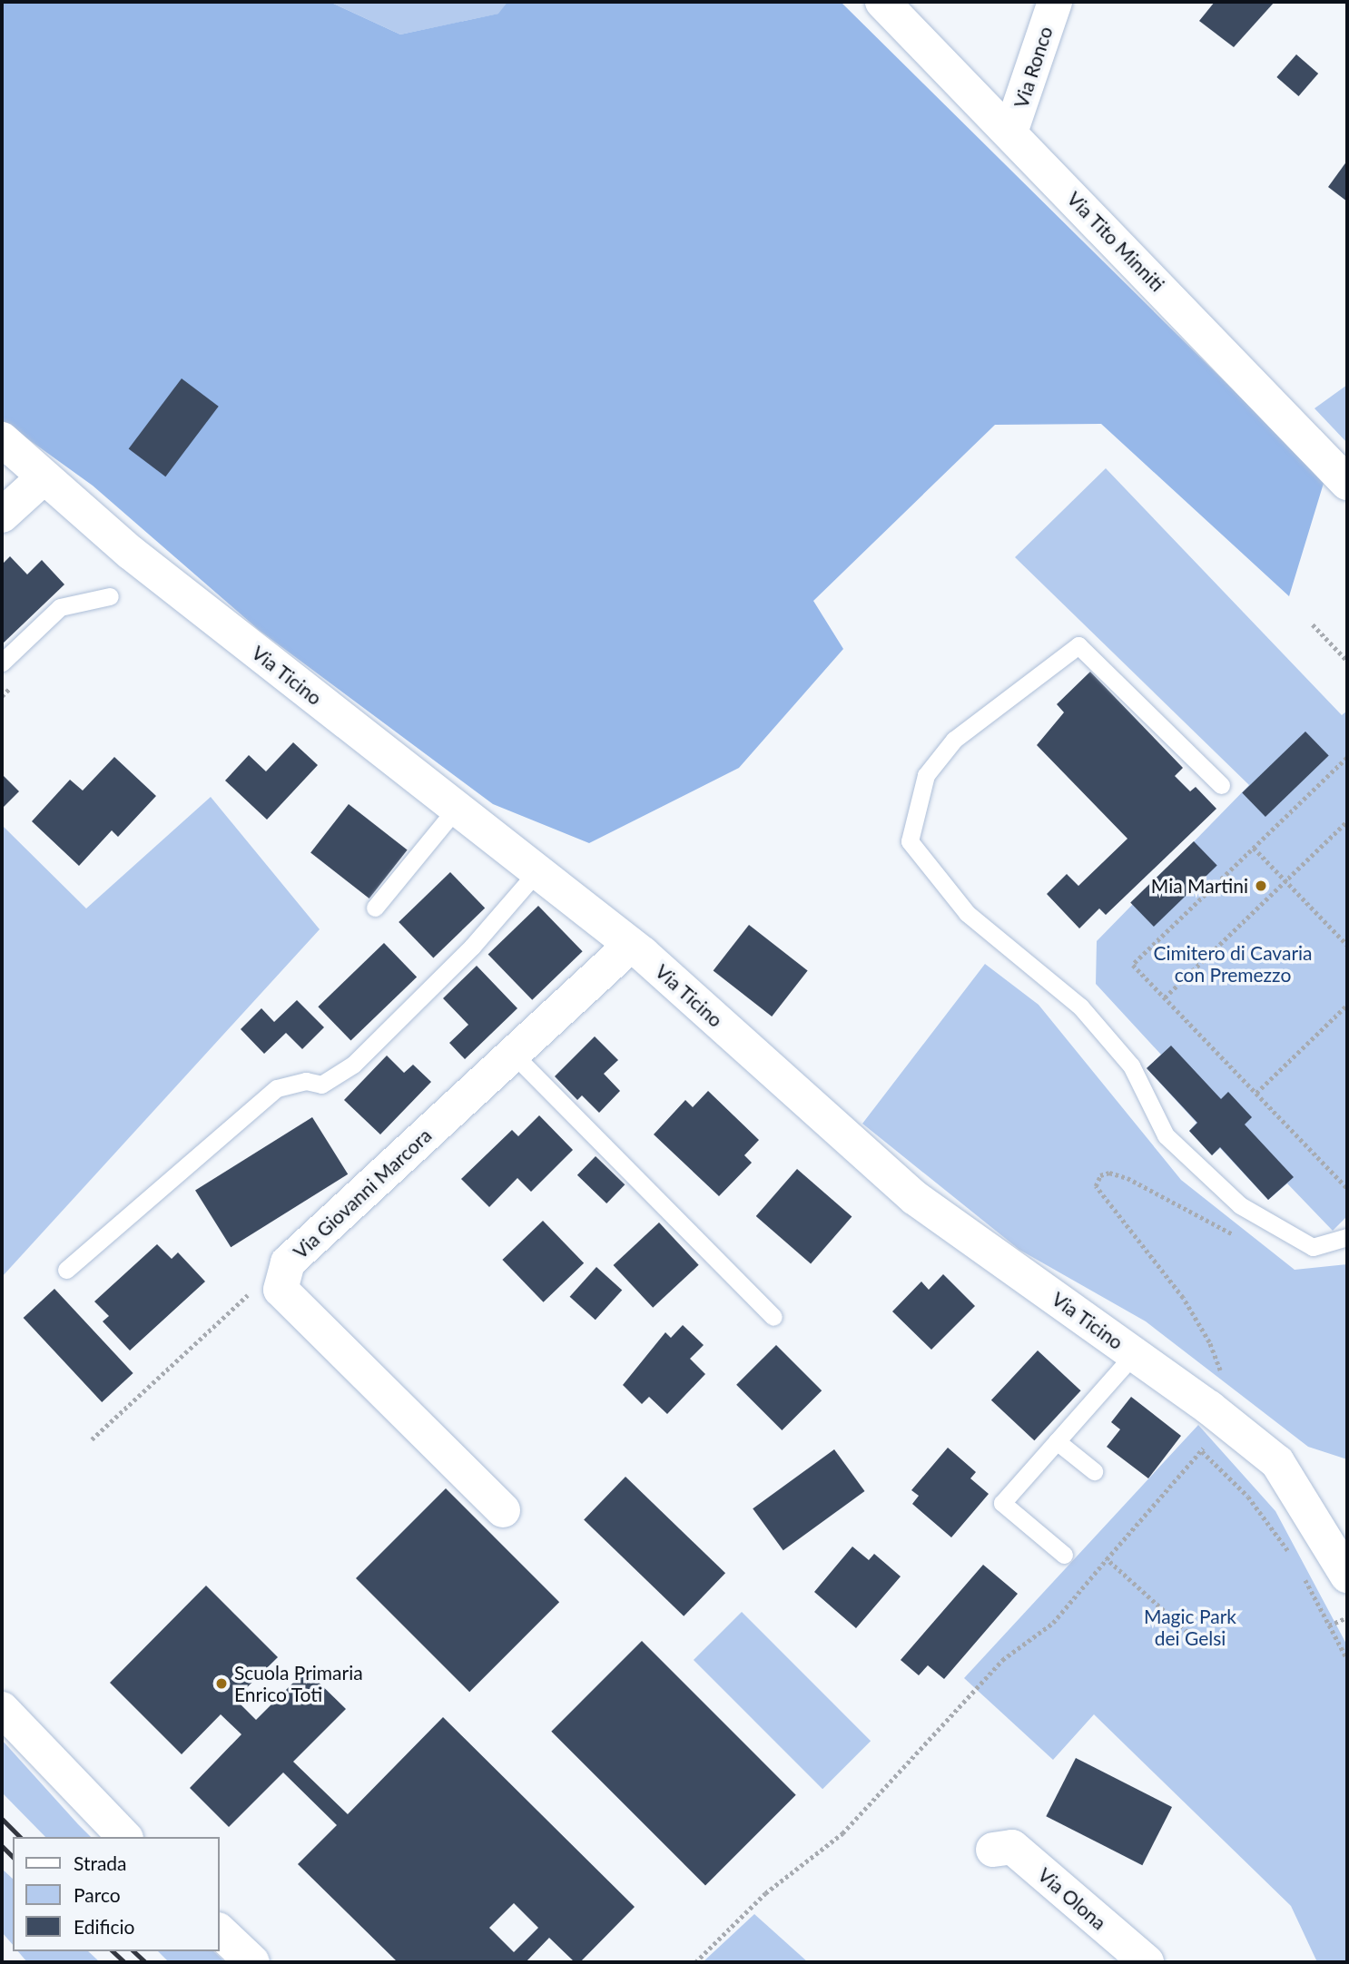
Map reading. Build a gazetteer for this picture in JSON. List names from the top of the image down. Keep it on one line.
{"streets":{"street":["Via Ronco","Via Tito Minniti","Via Ticino","Via Giovanni Marcora","Via Olona"]},"crossings":[["Via Ronco","Via Tito Minniti"],["Via Ticino","Via Giovanni Marcora"]],"parks":["Cimitero di Cavaria con Premezzo","Magic Park dei Gelsi"],"places":["Mia Martini","Scuola Primaria Enrico Toti"],"legend":["Strada","Parco","Edificio"]}
